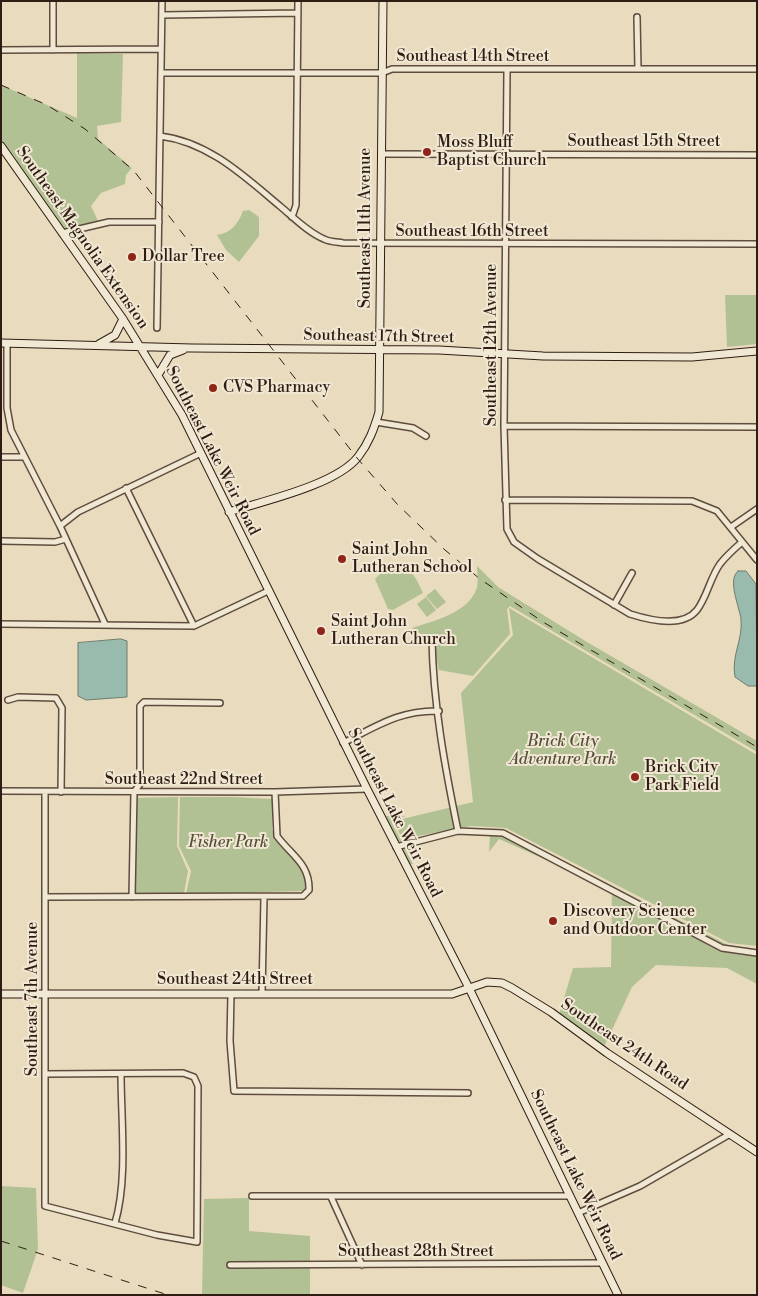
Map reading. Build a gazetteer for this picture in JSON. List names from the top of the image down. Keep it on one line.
{"streets":{"main road":["Southeast 11th Avenue","Southeast Magnolia Extension","Southeast 17th Street","Southeast Lake Weir Road","Southeast 24th Street","Southeast 24th Road"],"street":["Southeast 14th Street","Southeast 15th Street","Southeast 16th Street","Southeast 12th Avenue","Southeast 22nd Street","Southeast 7th Avenue","Southeast 28th Street"]},"crossings":[["Southeast 14th Street","Southeast 11th Avenue"],["Southeast 14th Street","Southeast 12th Avenue"],["Southeast 15th Street","Southeast 11th Avenue"],["Southeast 15th Street","Southeast 12th Avenue"],["Southeast 11th Avenue","Southeast 16th Street"],["Southeast 11th Avenue","Southeast 17th Street"],["Southeast 11th Avenue","Southeast Lake Weir Road"],["Southeast 16th Street","Southeast 12th Avenue"],["Southeast Magnolia Extension","Southeast 17th Street"],["Southeast Magnolia Extension","Southeast Lake Weir Road"],["Southeast 17th Street","Southeast 12th Avenue"],["Southeast 17th Street","Southeast Lake Weir Road"],["Southeast Lake Weir Road","Southeast 22nd Street"],["Southeast Lake Weir Road","Southeast 24th Street"],["Southeast Lake Weir Road","Southeast 24th Road"],["Southeast Lake Weir Road","Southeast 28th Street"],["Southeast 22nd Street","Southeast 7th Avenue"],["Southeast 24th Street","Southeast 7th Avenue"],["Southeast 24th Street","Southeast 24th Road"]],"parks":["Brick City Adventure Park","Fisher Park"],"places":["Moss Bluff Baptist Church","Dollar Tree","CVS Pharmacy","Saint John Lutheran School","Saint John Lutheran Church","Brick City Park Field","Discovery Science and Outdoor Center"]}
